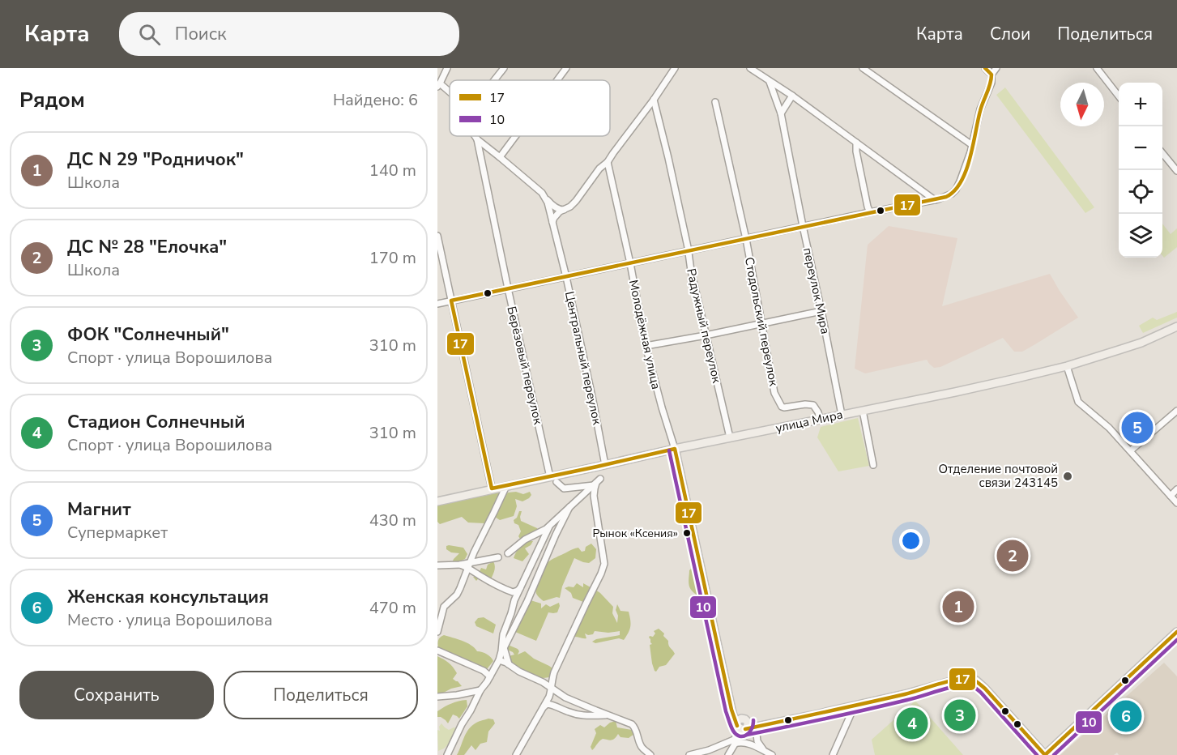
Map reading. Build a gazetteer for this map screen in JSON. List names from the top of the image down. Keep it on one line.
{"streets":{"main road":["улица Мира"],"street":["переулок Мира","Стодольский переулок","Радужный переулок","Молодёжная улица","Центральный переулок","Берёзовый переулок"]},"crossings":[["переулок Мира","улица Мира"],["Стодольский переулок","улица Мира"],["Радужный переулок","улица Мира"],["Молодёжная улица","улица Мира"],["Центральный переулок","улица Мира"],["Берёзовый переулок","улица Мира"]],"places":["Отделение почтовой связи 243145","Рынок «Ксения»"],"lines":["transit line 17","transit line 10"],"legend":["17","10"],"north":"bottom","page":{"header":"Карта","search":"Поиск","nav":["Карта","Слои","Поделиться"],"heading":["Рядом","Найдено: 6"],"map_buttons":["+","−"],"list":[{"mark":"1","name":"ДС N 29 \"Родничок\"","note":"Школа","value":"140 m"},{"mark":"2","name":"ДС № 28 \"Елочка\"","note":"Школа","value":"170 m"},{"mark":"3","name":"ФОК \"Солнечный\"","note":"Спорт · улица Ворошилова","value":"310 m"},{"mark":"4","name":"Стадион Солнечный","note":"Спорт · улица Ворошилова","value":"310 m"},{"mark":"5","name":"Магнит","note":"Супермаркет","value":"430 m"},{"mark":"6","name":"Женская консультация","note":"Место · улица Ворошилова","value":"470 m"}],"pins":["5","2","1","3","6","4"],"buttons":["Сохранить","Поделиться"]}}
